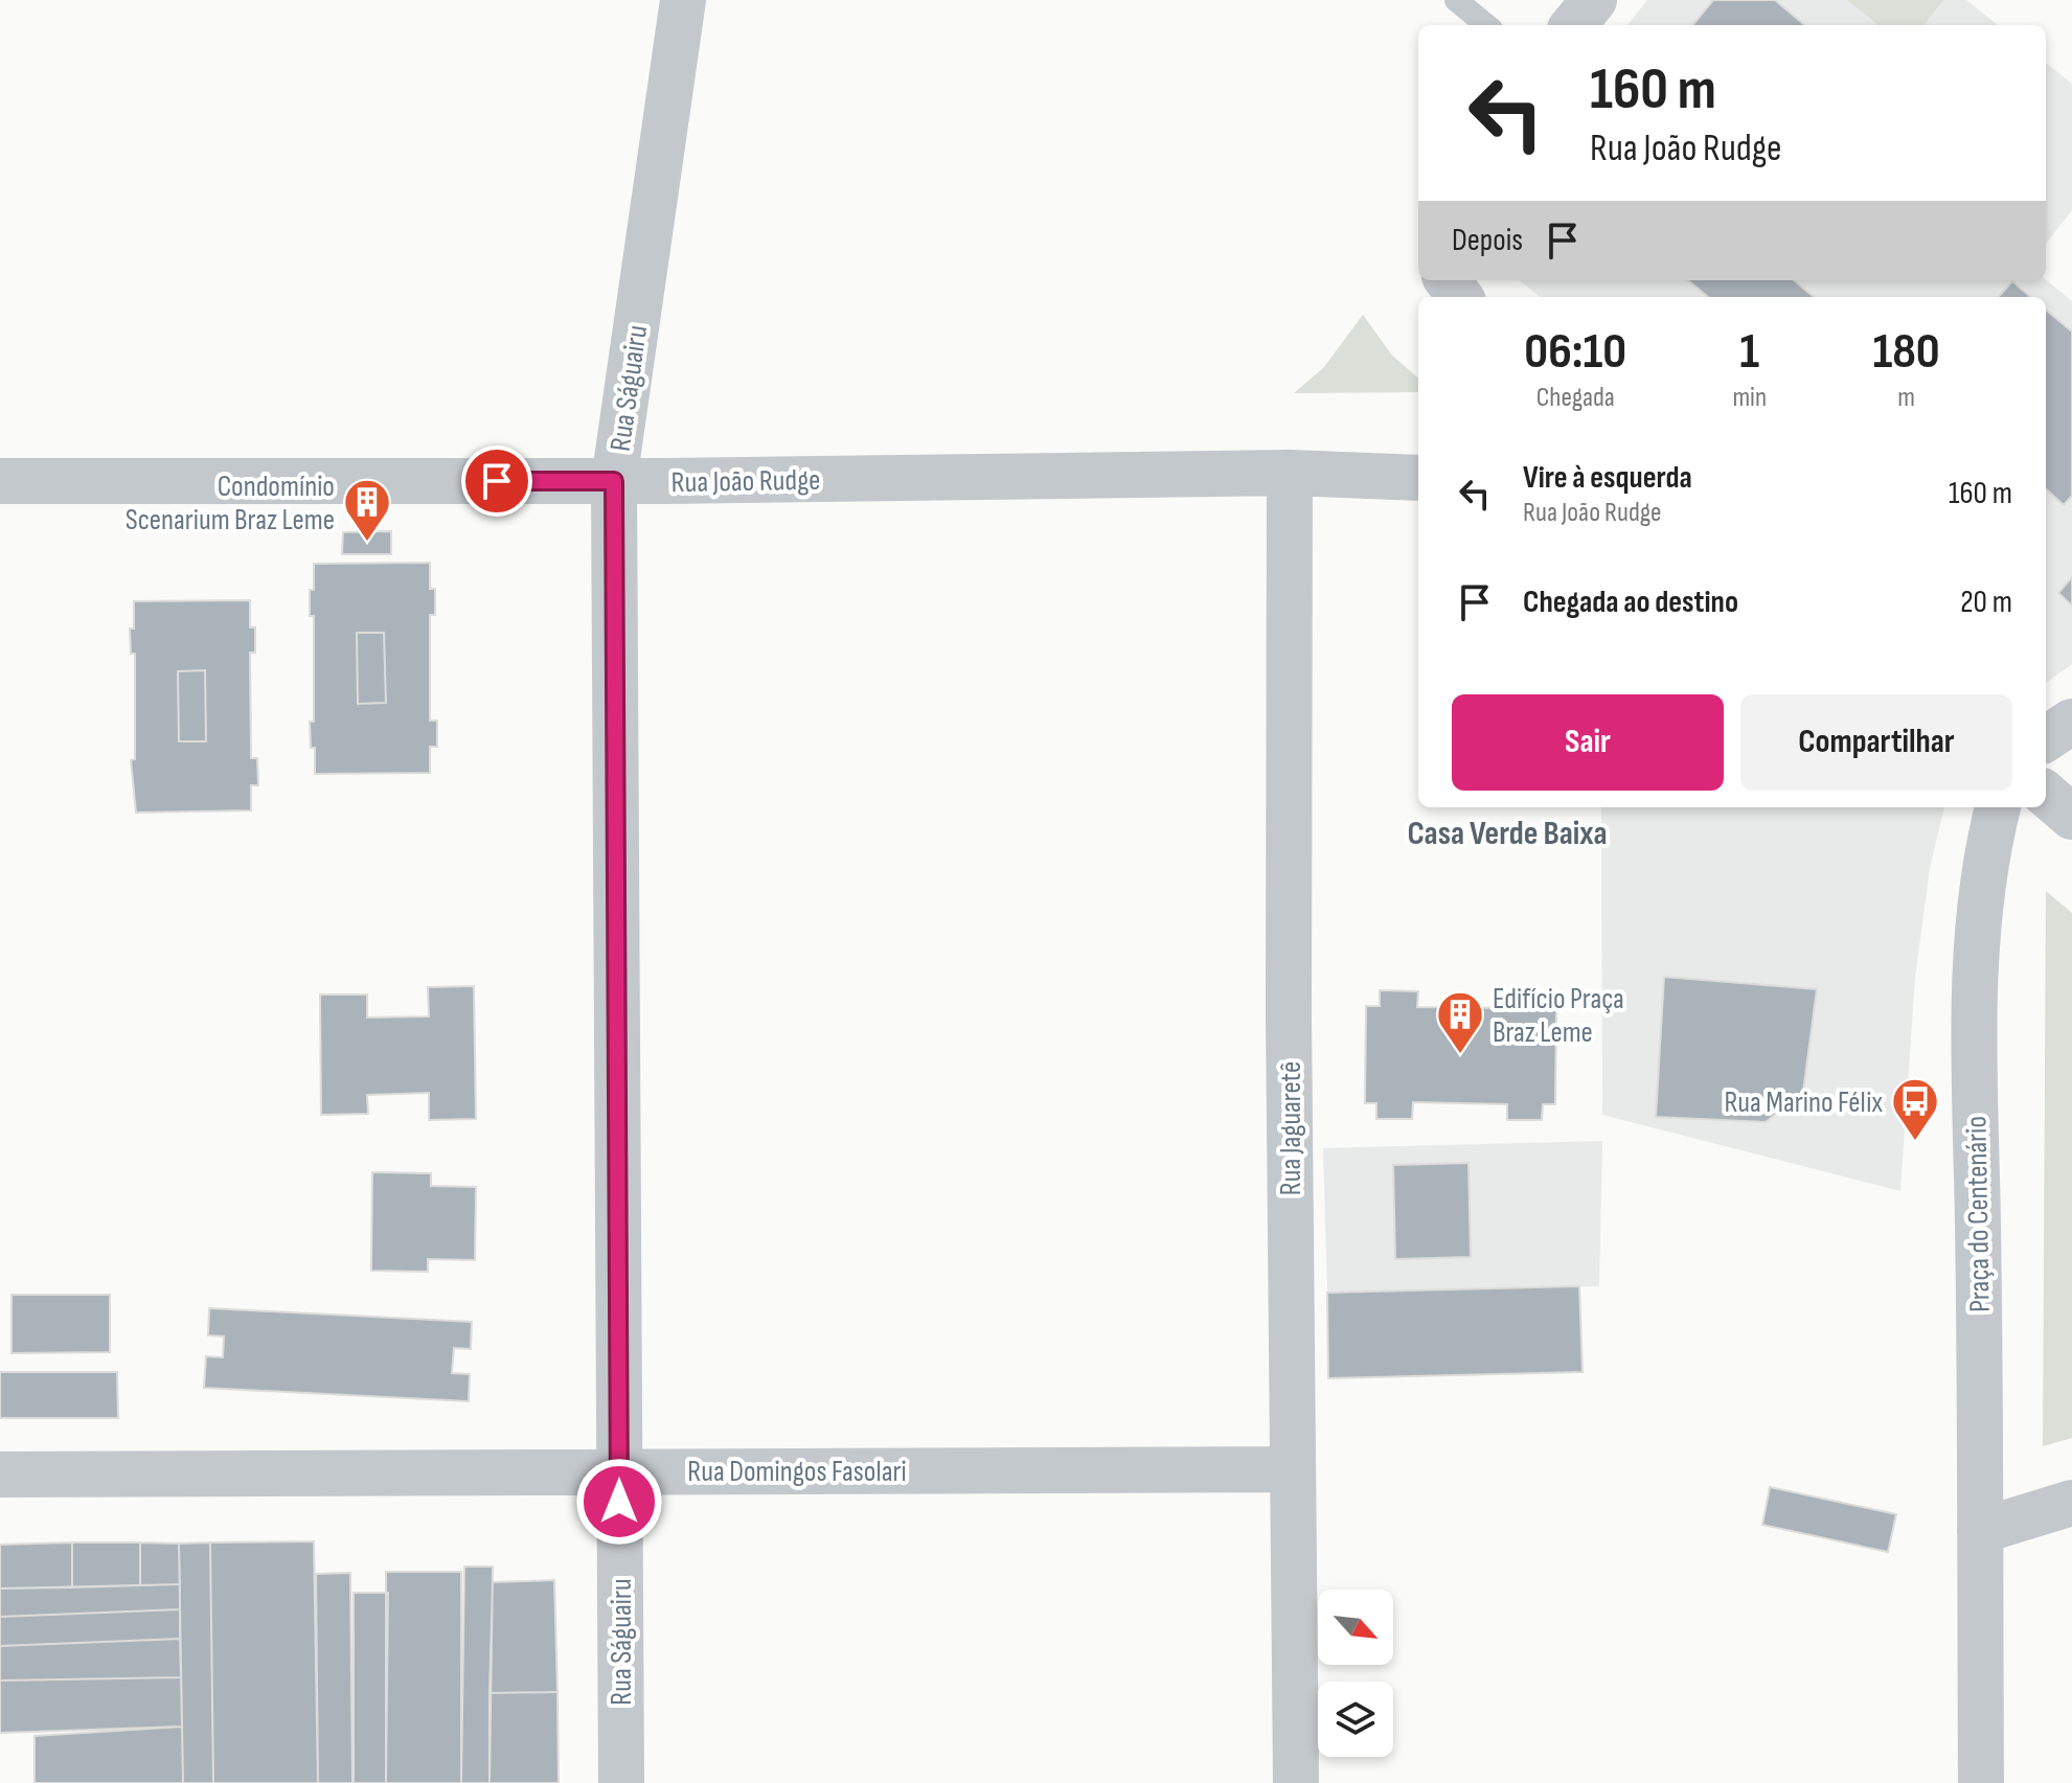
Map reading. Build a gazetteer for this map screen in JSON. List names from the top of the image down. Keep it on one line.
{"streets":{"street":["Rua Ságuairu","Rua João Rudge","Rua Jaguaretê","Praça do Centenário","Rua Domingos Fasolari"]},"crossings":[["Rua Ságuairu","Rua João Rudge"],["Rua Ságuairu","Rua Domingos Fasolari"],["Rua João Rudge","Rua Jaguaretê"],["Rua Jaguaretê","Rua Domingos Fasolari"]],"districts":["Casa Verde Baixa"],"places":{"building":["Condomínio Scenarium Braz Leme","Edifício Praça Braz Leme"],"bus stop":["Rua Marino Félix"]},"north":"bottom right","page":{"turn":["160 m","Rua João Rudge"],"then":"Depois","eta":["06:10","Chegada","1","min","180","m"],"list":[{"name":"Vire à esquerda","note":"Rua João Rudge","value":"160 m"},{"name":"Chegada ao destino","value":"20 m"}],"buttons":["Sair","Compartilhar"]}}
